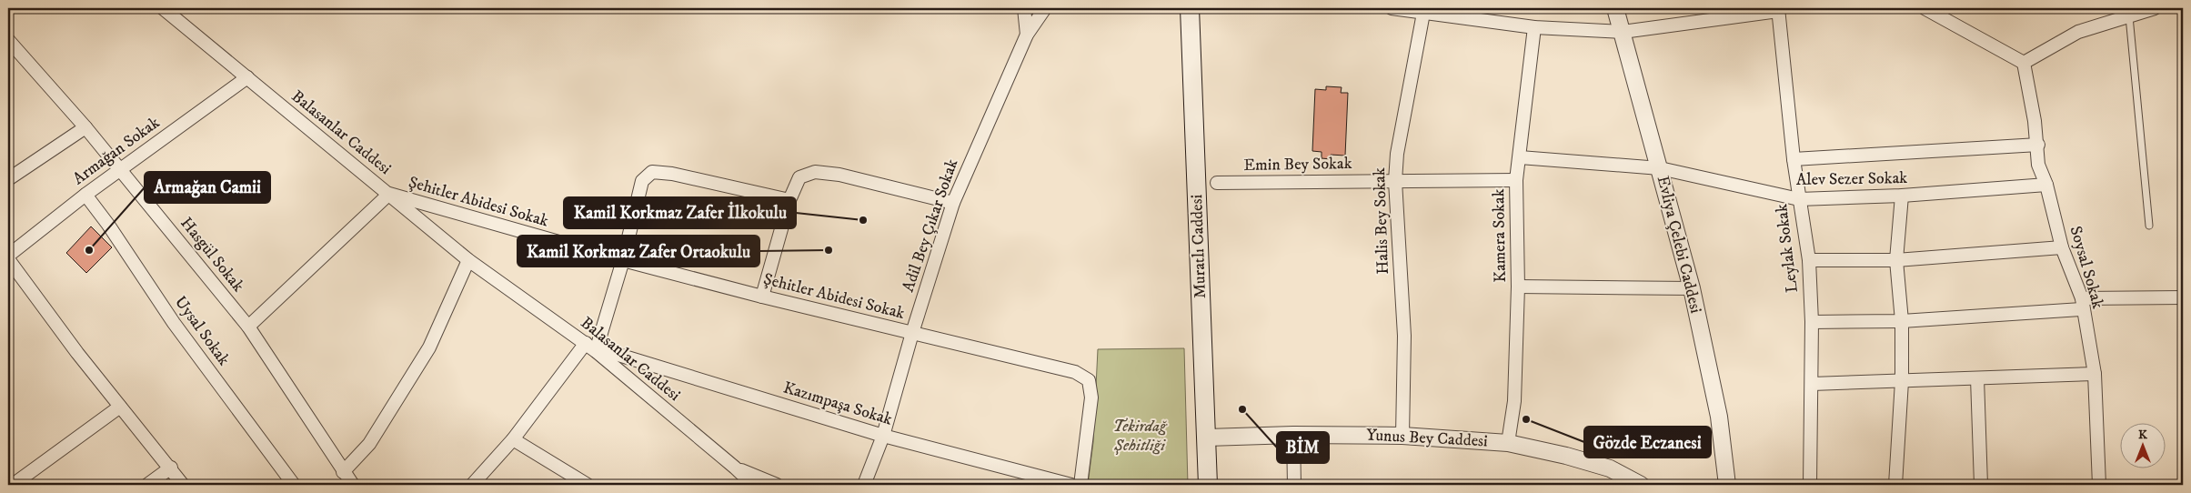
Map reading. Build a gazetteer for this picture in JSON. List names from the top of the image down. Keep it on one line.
{"streets":{"main road":["Muratlı Caddesi"],"street":["Balasanlar Caddesi","Armağan Sokak","Emin Bey Sokak","Alev Sezer Sokak","Şehitler Abidesi Sokak","Halis Bey Sokak","Adil Bey Çıkar Sokak","Kamera Sokak","Evliya Çelebi Caddesi","Leylak Sokak","Hasgül Sokak","Soysal Sokak","Uysal Sokak","Kazımpaşa Sokak","Yunus Bey Caddesi"]},"crossings":[["Balasanlar Caddesi","Armağan Sokak"],["Balasanlar Caddesi","Şehitler Abidesi Sokak"],["Balasanlar Caddesi","Kazımpaşa Sokak"],["Armağan Sokak","Hasgül Sokak"],["Armağan Sokak","Uysal Sokak"],["Emin Bey Sokak","Halis Bey Sokak"],["Emin Bey Sokak","Kamera Sokak"],["Alev Sezer Sokak","Kamera Sokak"],["Alev Sezer Sokak","Evliya Çelebi Caddesi"],["Alev Sezer Sokak","Leylak Sokak"],["Alev Sezer Sokak","Soysal Sokak"],["Şehitler Abidesi Sokak","Adil Bey Çıkar Sokak"],["Halis Bey Sokak","Yunus Bey Caddesi"],["Adil Bey Çıkar Sokak","Kazımpaşa Sokak"],["Kamera Sokak","Yunus Bey Caddesi"],["Muratlı Caddesi","Yunus Bey Caddesi"]],"parks":["Tekirdağ Şehitliği"],"places":["Kamil Korkmaz Zafer İlkokulu","Armağan Camii","Kamil Korkmaz Zafer Ortaokulu","BİM","Gözde Eczanesi"],"north":"top"}
